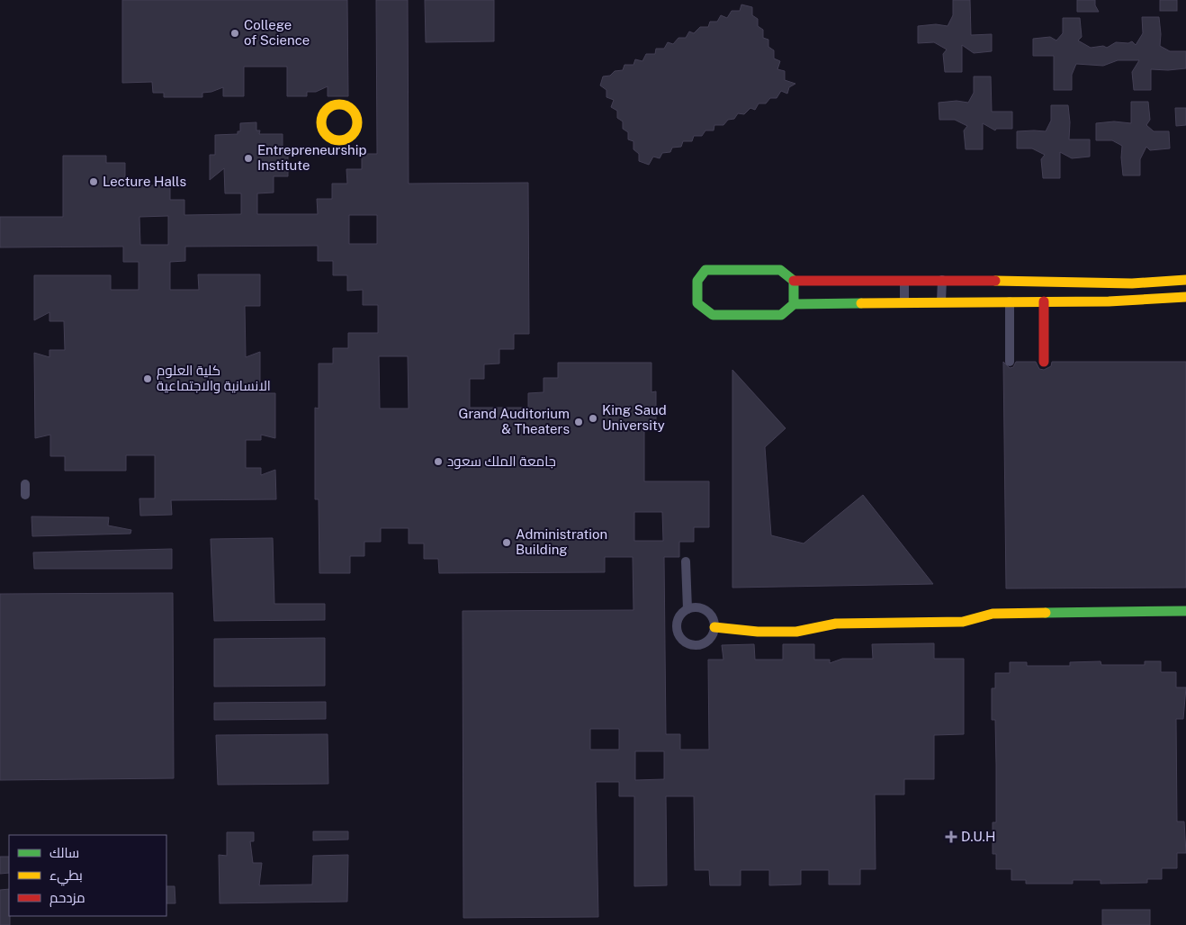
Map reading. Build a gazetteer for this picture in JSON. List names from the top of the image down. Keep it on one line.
{"places":{"other":["College of Science","Entrepreneurship Institute","Lecture Halls","كلية العلوم الانسانية والاجتماعية","King Saud University","Grand Auditorium & Theaters","جامعة الملك سعود","Administration Building"],"health":["D.U.H"]},"legend":["سالك","بطيء","مزدحم"]}
